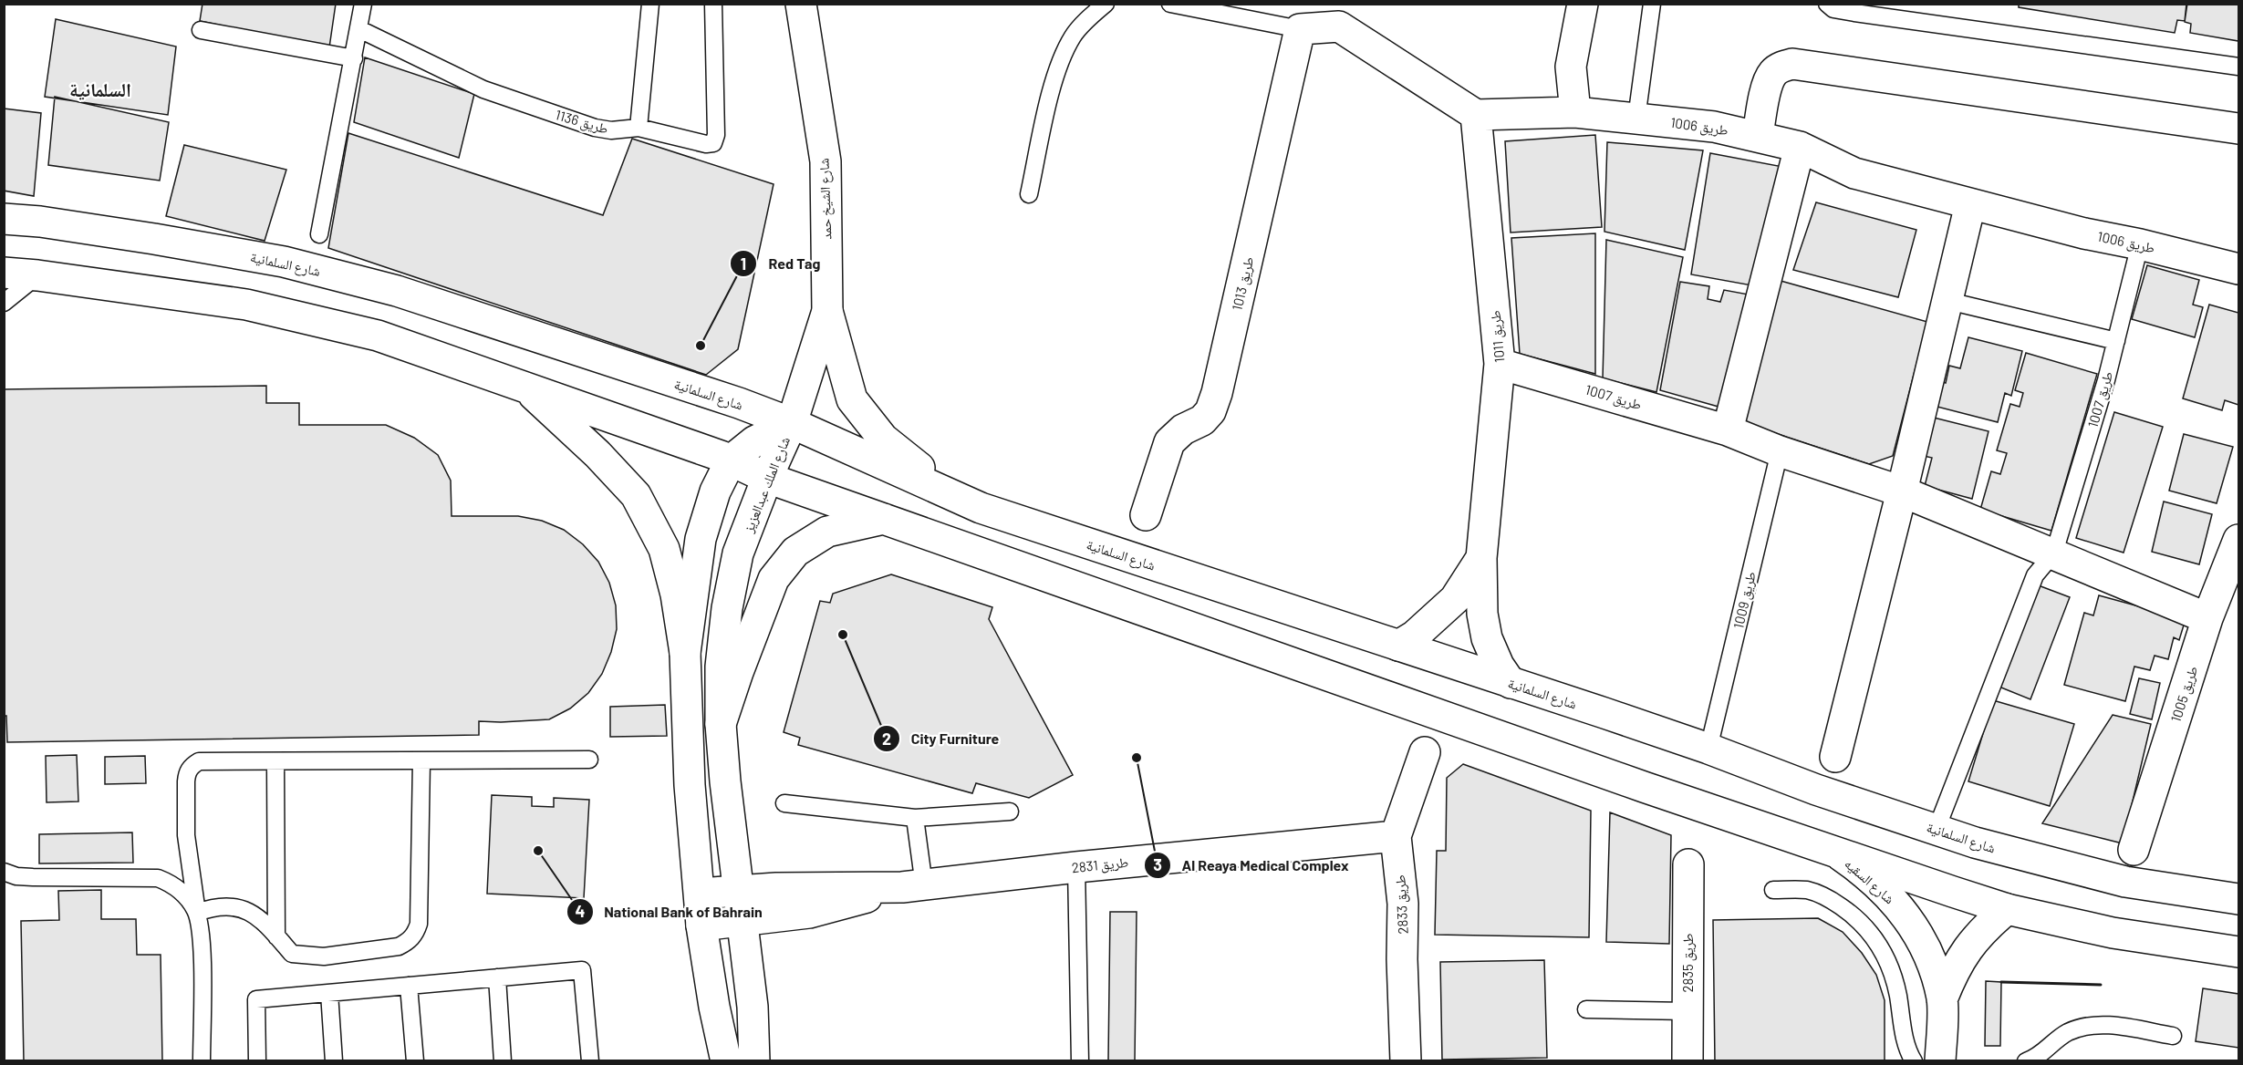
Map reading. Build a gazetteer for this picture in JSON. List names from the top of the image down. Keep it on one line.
{"streets":{"street":["طريق 1006","شارع الشيخ حمد","شارع السلمانية","طريق 1013","طريق 1011","طريق 1007","شارع الملك عبدالعزيز","طريق 1005","طريق 2831","شارع السقيه","طريق 2833","طريق 2835"],"lane":["طريق 1136","طريق 1009"]},"crossings":[["طريق 1006","طريق 1011"],["طريق 1006","طريق 1007"],["شارع الشيخ حمد","شارع السلمانية"],["شارع الشيخ حمد","شارع الملك عبدالعزيز"],["شارع السلمانية","طريق 1011"],["شارع السلمانية","طريق 1007"],["شارع السلمانية","شارع الملك عبدالعزيز"],["شارع السلمانية","طريق 1009"],["طريق 1011","طريق 1007"],["طريق 1007","طريق 1009"],["طريق 1007","طريق 1005"],["طريق 2831","طريق 2833"]],"districts":["السلمانية"],"places":["Red Tag","City Furniture","Al Reaya Medical Complex","National Bank of Bahrain"]}
